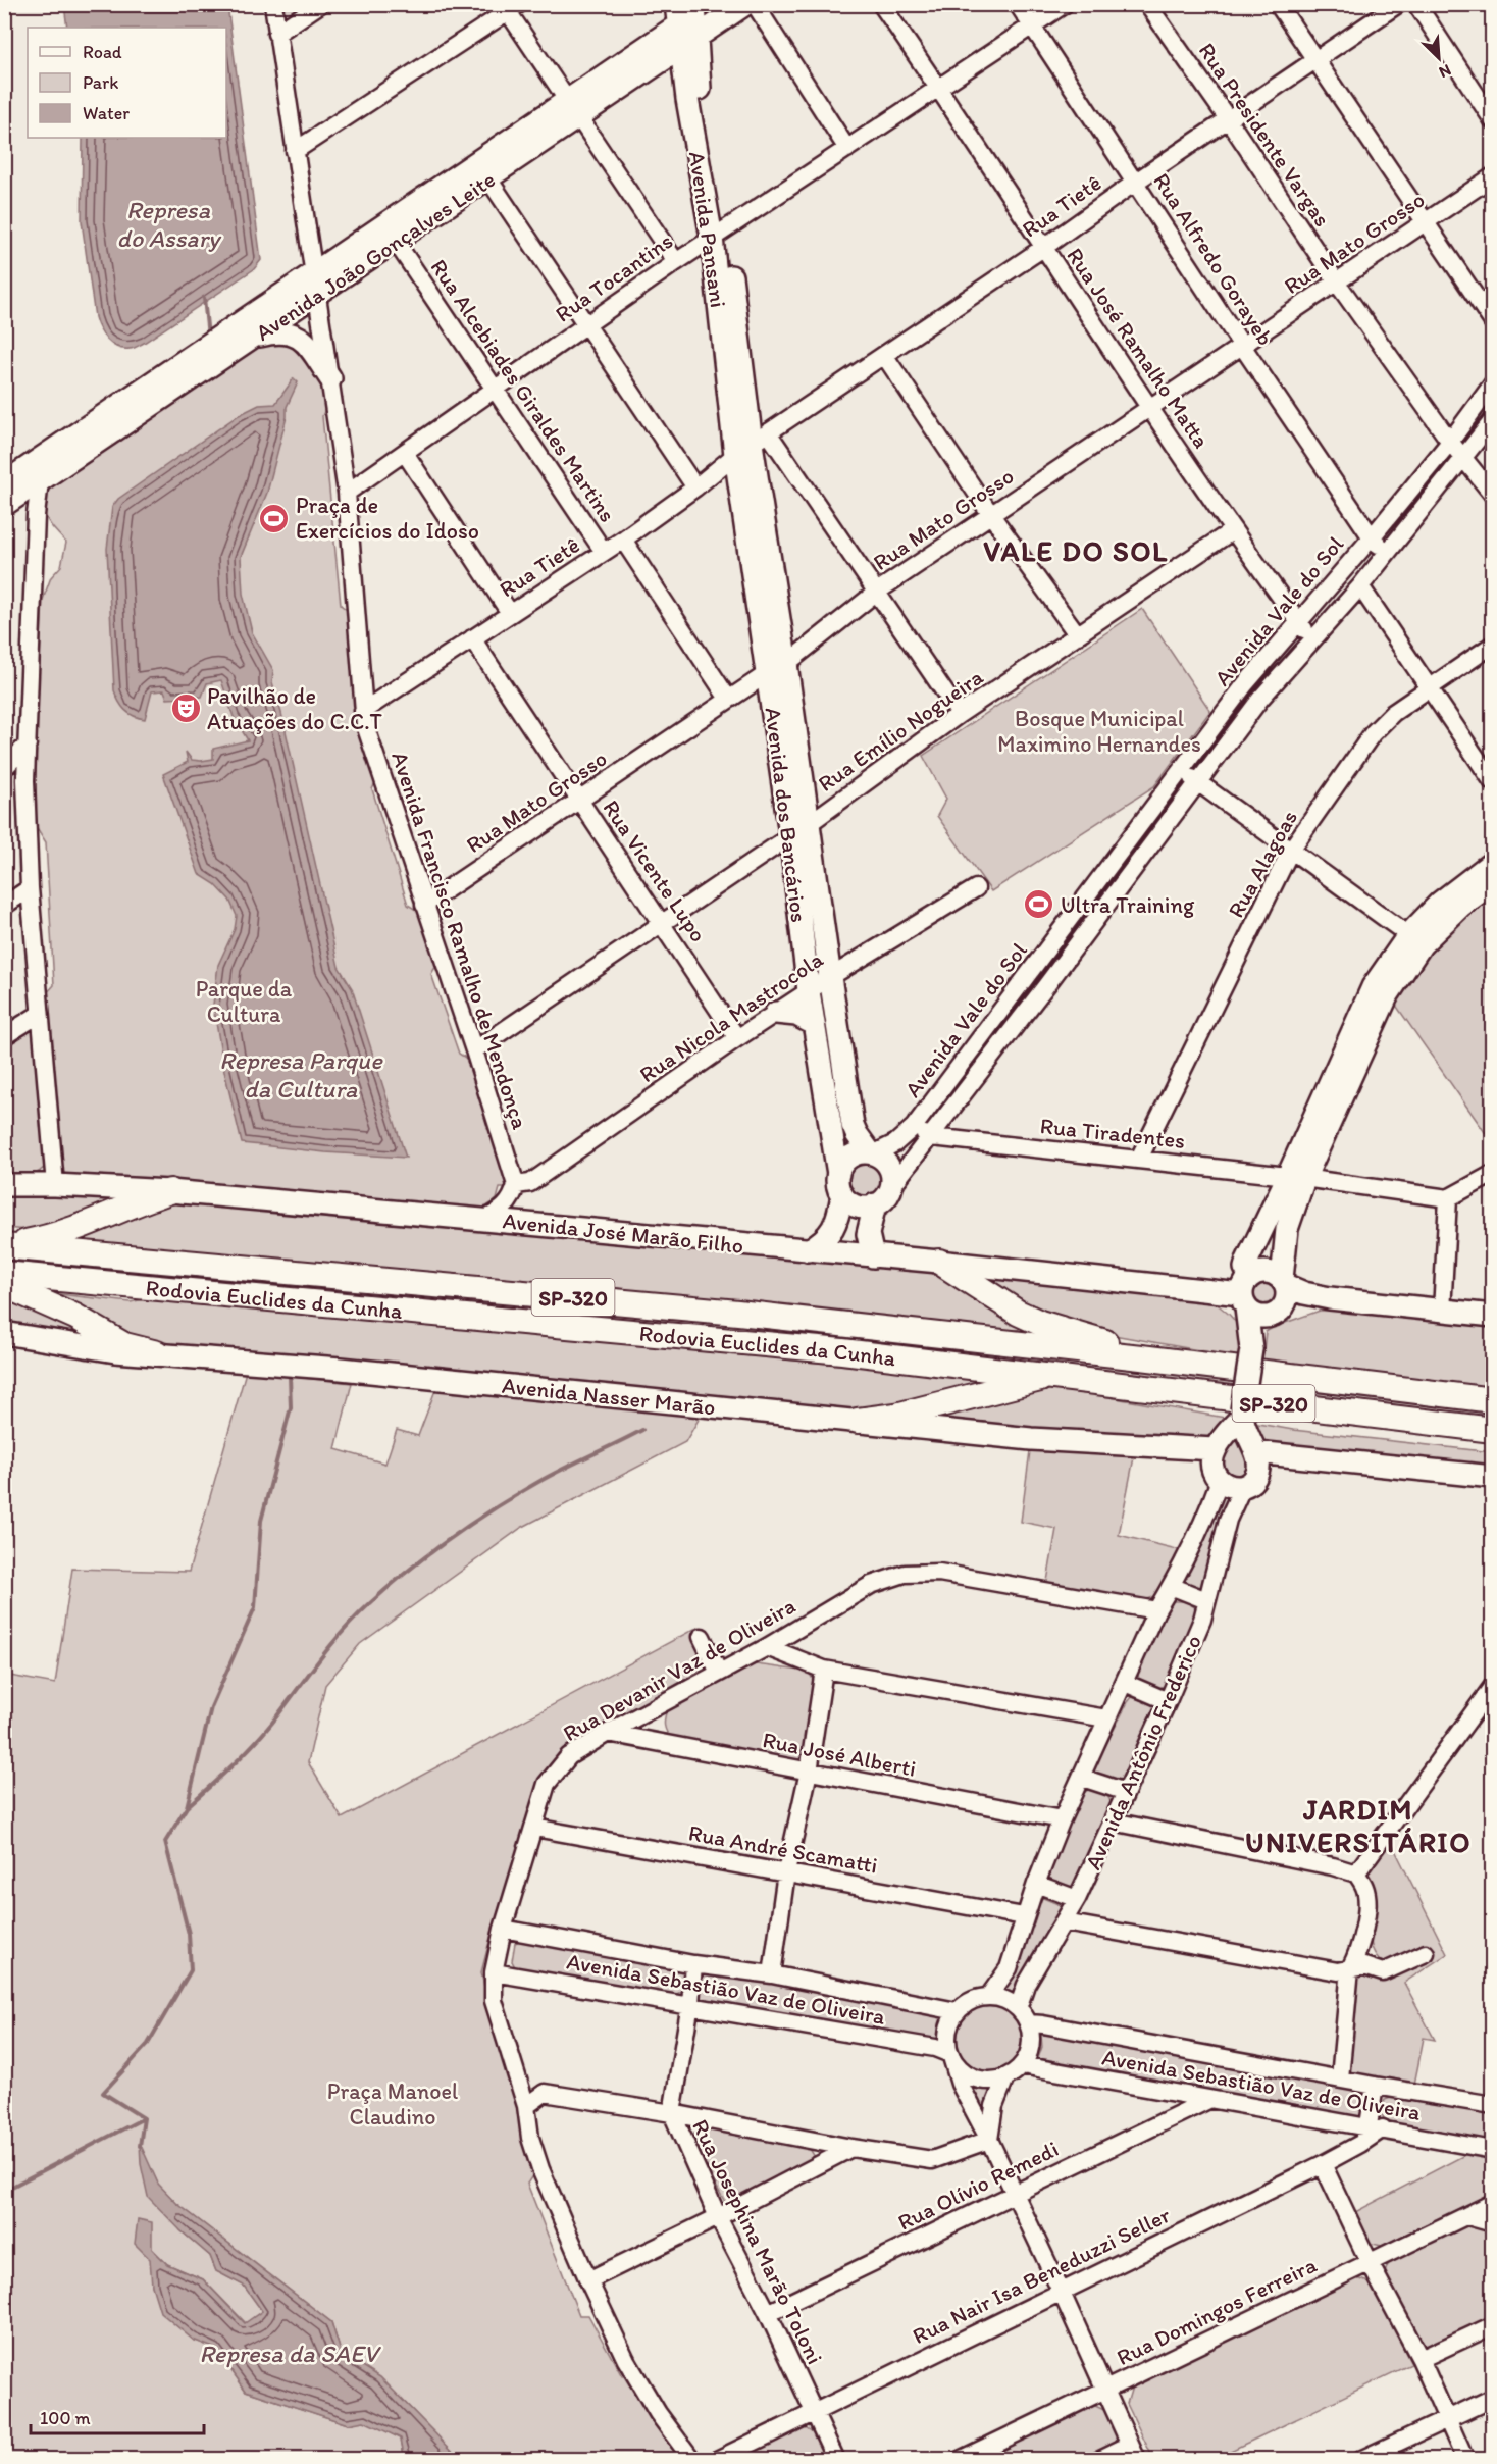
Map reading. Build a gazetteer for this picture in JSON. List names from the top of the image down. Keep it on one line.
{"streets":{"highway":["SP-320","Rodovia Euclides da Cunha"],"main road":["Avenida Pansani","Avenida João Gonçalves Leite","Avenida dos Bancários","Avenida José Marão Filho","Avenida Nasser Marão","Avenida Antônio Frederico"],"street":["Rua Presidente Vargas","Rua Tietê","Rua Mato Grosso","Rua Alfredo Gorayeb","Rua Tocantins","Rua José Ramalho Matta","Rua Alcebiades Giraldes Martins","Avenida Vale do Sol","Rua Emílio Nogueira","Rua Alagoas","Rua Vicente Lupo","Avenida Francisco Ramalho de Mendonça","Rua Nicola Mastrocola","Rua Tiradentes","Rua Devanir Vaz de Oliveira","Rua José Alberti","Rua André Scamatti","Avenida Sebastião Vaz de Oliveira","Rua Olívio Remedi","Rua Josephina Marão Toloni","Rua Nair Isa Beneduzzi Seller","Rua Domingos Ferreira"]},"crossings":[["Rua Presidente Vargas","Rua Tietê"],["Rua Presidente Vargas","Rua Mato Grosso"],["Rua Presidente Vargas","Avenida Vale do Sol"],["Rua Tietê","Avenida Pansani"],["Rua Tietê","Rua Alfredo Gorayeb"],["Rua Tietê","Rua José Ramalho Matta"],["Rua Tietê","Rua Alcebiades Giraldes Martins"],["Rua Tietê","Avenida dos Bancários"],["Rua Tietê","Rua Vicente Lupo"],["Rua Tietê","Avenida Francisco Ramalho de Mendonça"],["Avenida Pansani","Avenida João Gonçalves Leite"],["Avenida Pansani","Rua Tocantins"],["Avenida Pansani","Avenida dos Bancários"],["Rua Mato Grosso","Rua Alfredo Gorayeb"],["Rua Mato Grosso","Rua José Ramalho Matta"],["Rua Mato Grosso","Avenida dos Bancários"],["Rua Mato Grosso","Rua Vicente Lupo"],["Rua Mato Grosso","Avenida Francisco Ramalho de Mendonça"],["Avenida João Gonçalves Leite","Rua Alcebiades Giraldes Martins"],["Avenida João Gonçalves Leite","Avenida Francisco Ramalho de Mendonça"],["Rua Alfredo Gorayeb","Rua Tocantins"],["Rua Alfredo Gorayeb","Avenida Vale do Sol"],["Rua Tocantins","Rua José Ramalho Matta"],["Rua Tocantins","Rua Alcebiades Giraldes Martins"],["Rua Tocantins","Avenida Francisco Ramalho de Mendonça"],["Rua José Ramalho Matta","Avenida Vale do Sol"],["Rua José Ramalho Matta","Rua Emílio Nogueira"],["Avenida Vale do Sol","Avenida dos Bancários"],["Avenida Vale do Sol","Rua Tiradentes"],["Rua Emílio Nogueira","Avenida dos Bancários"],["Rua Emílio Nogueira","Rua Vicente Lupo"],["Rua Emílio Nogueira","Avenida Francisco Ramalho de Mendonça"],["Avenida dos Bancários","Rua Nicola Mastrocola"],["Rua Alagoas","Rua Tiradentes"],["Rua Vicente Lupo","Rua Nicola Mastrocola"],["Avenida Francisco Ramalho de Mendonça","Rua Nicola Mastrocola"],["Rua Devanir Vaz de Oliveira","Avenida Antônio Frederico"],["Rua Devanir Vaz de Oliveira","Rua José Alberti"],["Rua Devanir Vaz de Oliveira","Rua André Scamatti"],["Rua Devanir Vaz de Oliveira","Avenida Sebastião Vaz de Oliveira"],["Avenida Antônio Frederico","Rua José Alberti"],["Avenida Antônio Frederico","Rua André Scamatti"],["Avenida Antônio Frederico","Avenida Sebastião Vaz de Oliveira"],["Avenida Sebastião Vaz de Oliveira","Rua Olívio Remedi"],["Avenida Sebastião Vaz de Oliveira","Rua Josephina Marão Toloni"],["Avenida Sebastião Vaz de Oliveira","Rua Nair Isa Beneduzzi Seller"],["Rua Olívio Remedi","Rua Josephina Marão Toloni"],["Rua Josephina Marão Toloni","Rua Nair Isa Beneduzzi Seller"]],"districts":["VALE DO SOL","JARDIM UNIVERSITÁRIO"],"water":["Represa do Assary","Represa Parque da Cultura","Represa da SAEV"],"parks":["Bosque Municipal Maximino Hernandes","Parque da Cultura","Praça Manoel Claudino"],"places":{"sports":["Praça de Exercícios do Idoso","Ultra Training"],"theatre":["Pavilhão de Atuações do C.C.T"]},"legend":["Road","Park","Water"],"scale_bar":"100 m","north":"bottom right"}
